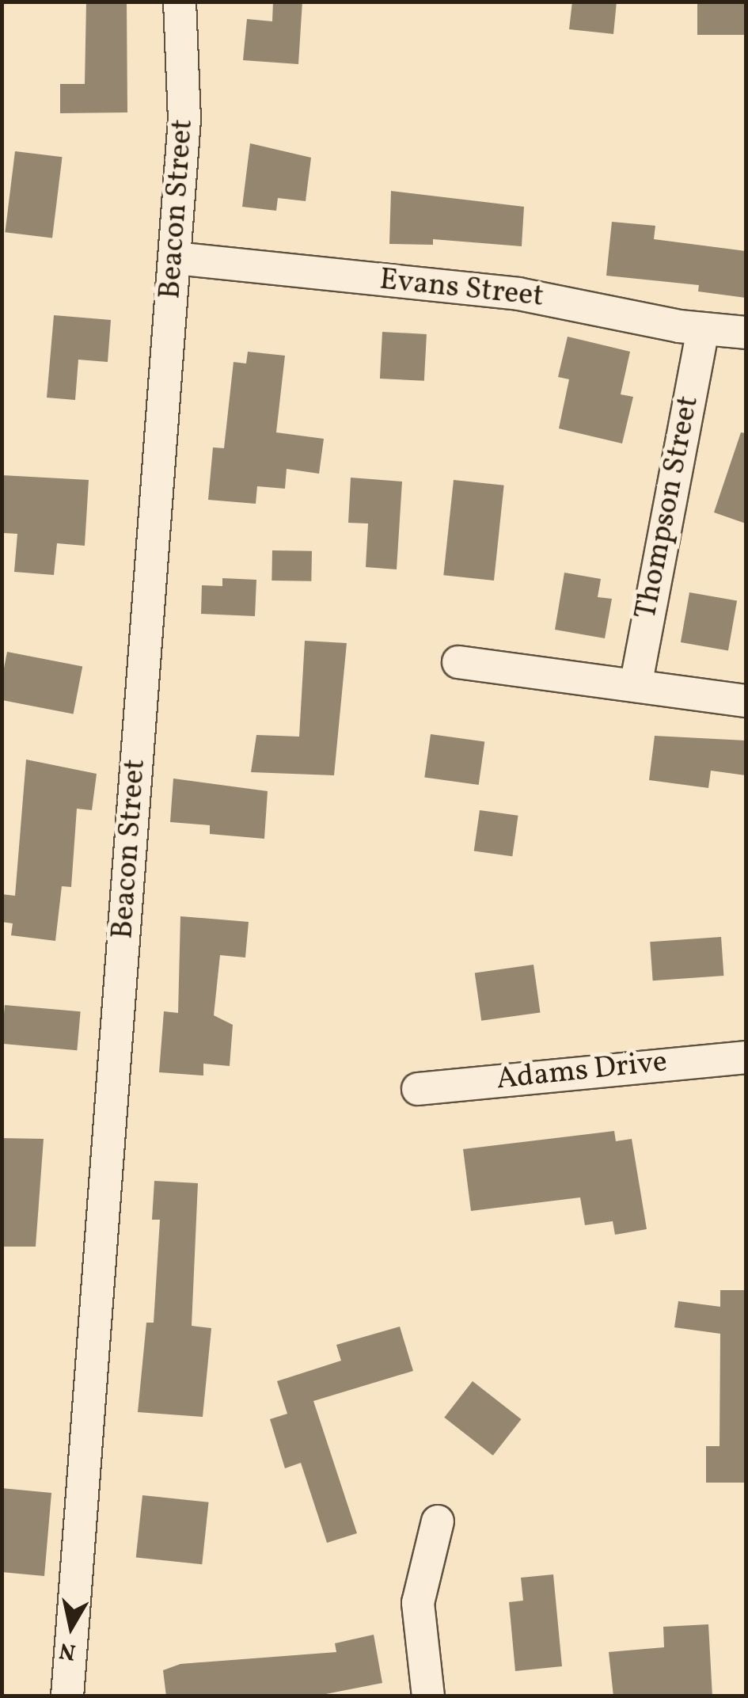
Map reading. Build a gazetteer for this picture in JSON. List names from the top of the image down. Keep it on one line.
{"streets":{"street":["Beacon Street","Evans Street","Thompson Street","Adams Drive"]},"crossings":[["Beacon Street","Evans Street"],["Evans Street","Thompson Street"]],"north":"bottom"}
